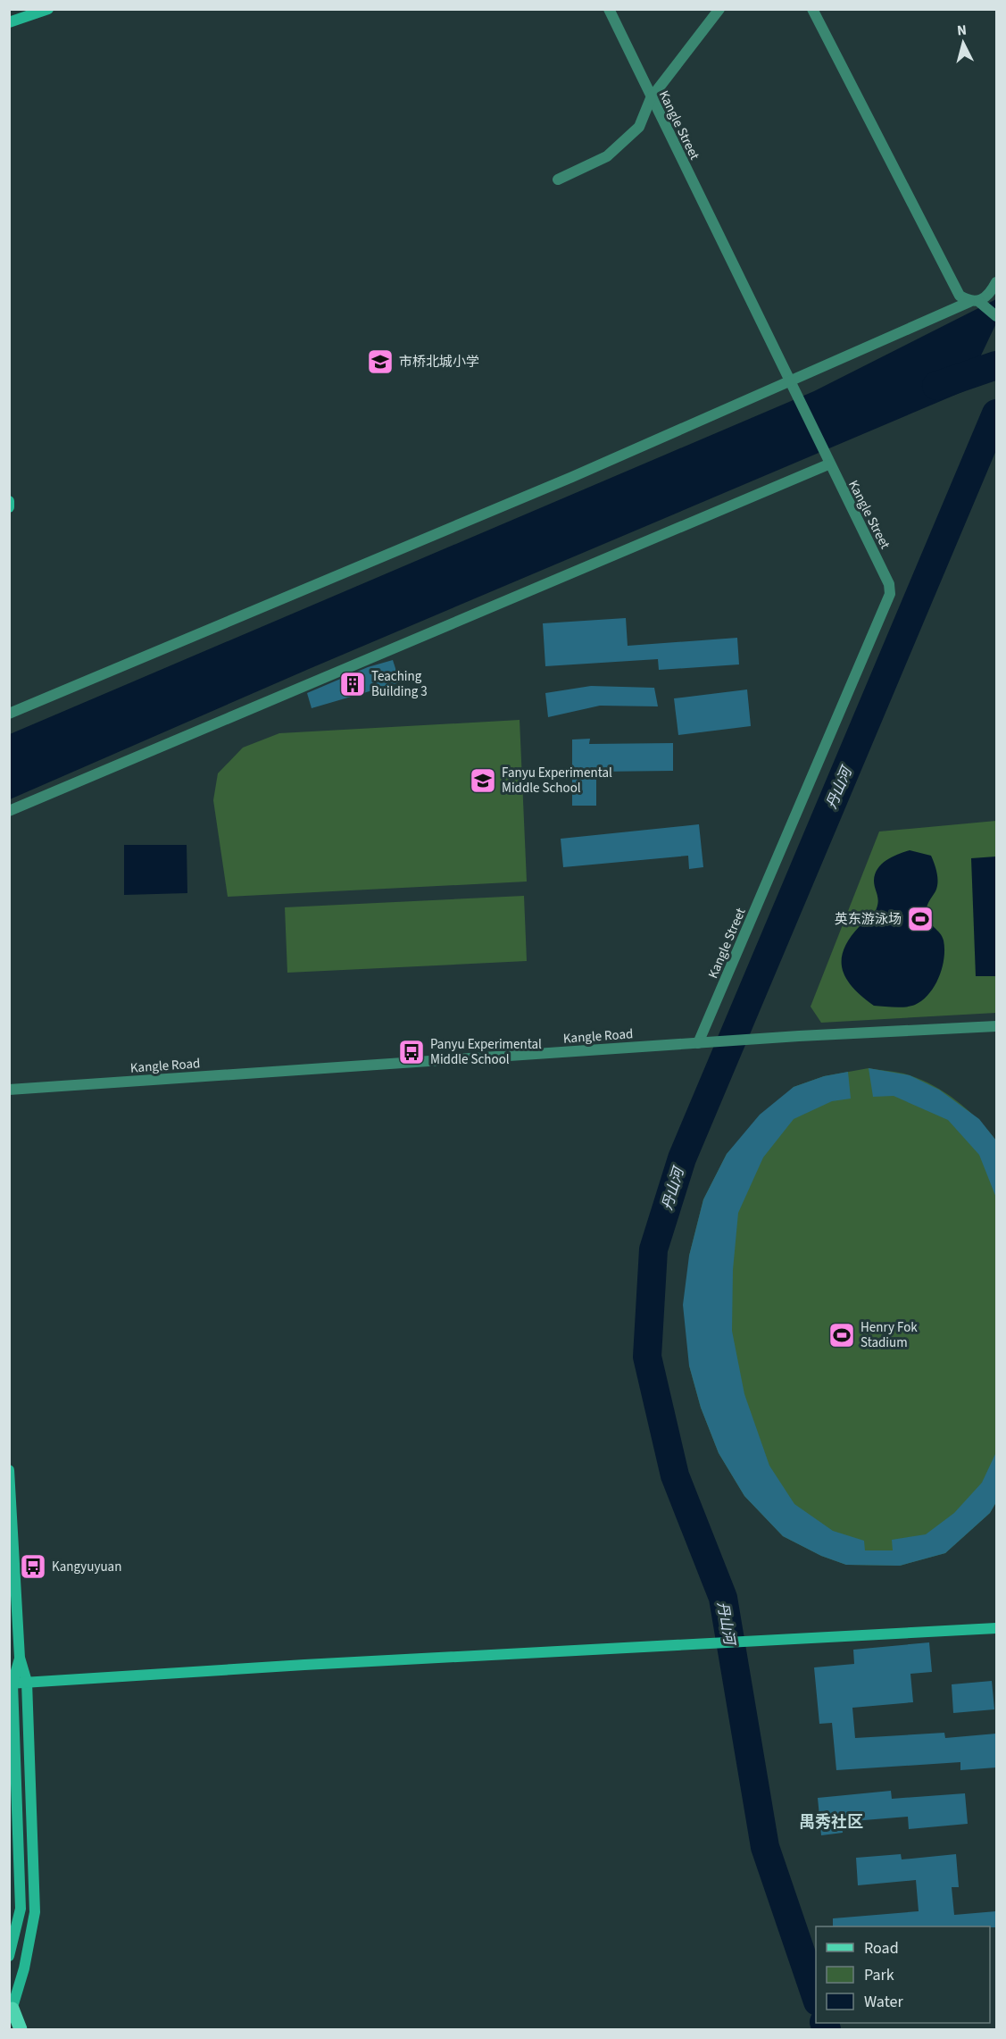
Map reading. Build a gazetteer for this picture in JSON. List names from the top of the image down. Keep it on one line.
{"streets":{"street":["Kangle Street","Kangle Road"]},"crossings":[["Kangle Street","Kangle Road"]],"districts":["禺秀社区"],"water":["丹山河"],"places":{"school or university":["市桥北城小学","Fanyu Experimental Middle School"],"building":["Teaching Building 3"],"sports":["英东游泳场","Henry Fok Stadium"],"bus stop":["Panyu Experimental Middle School","Kangyuyuan"]},"legend":["Road","Park","Water"],"north":"top"}
